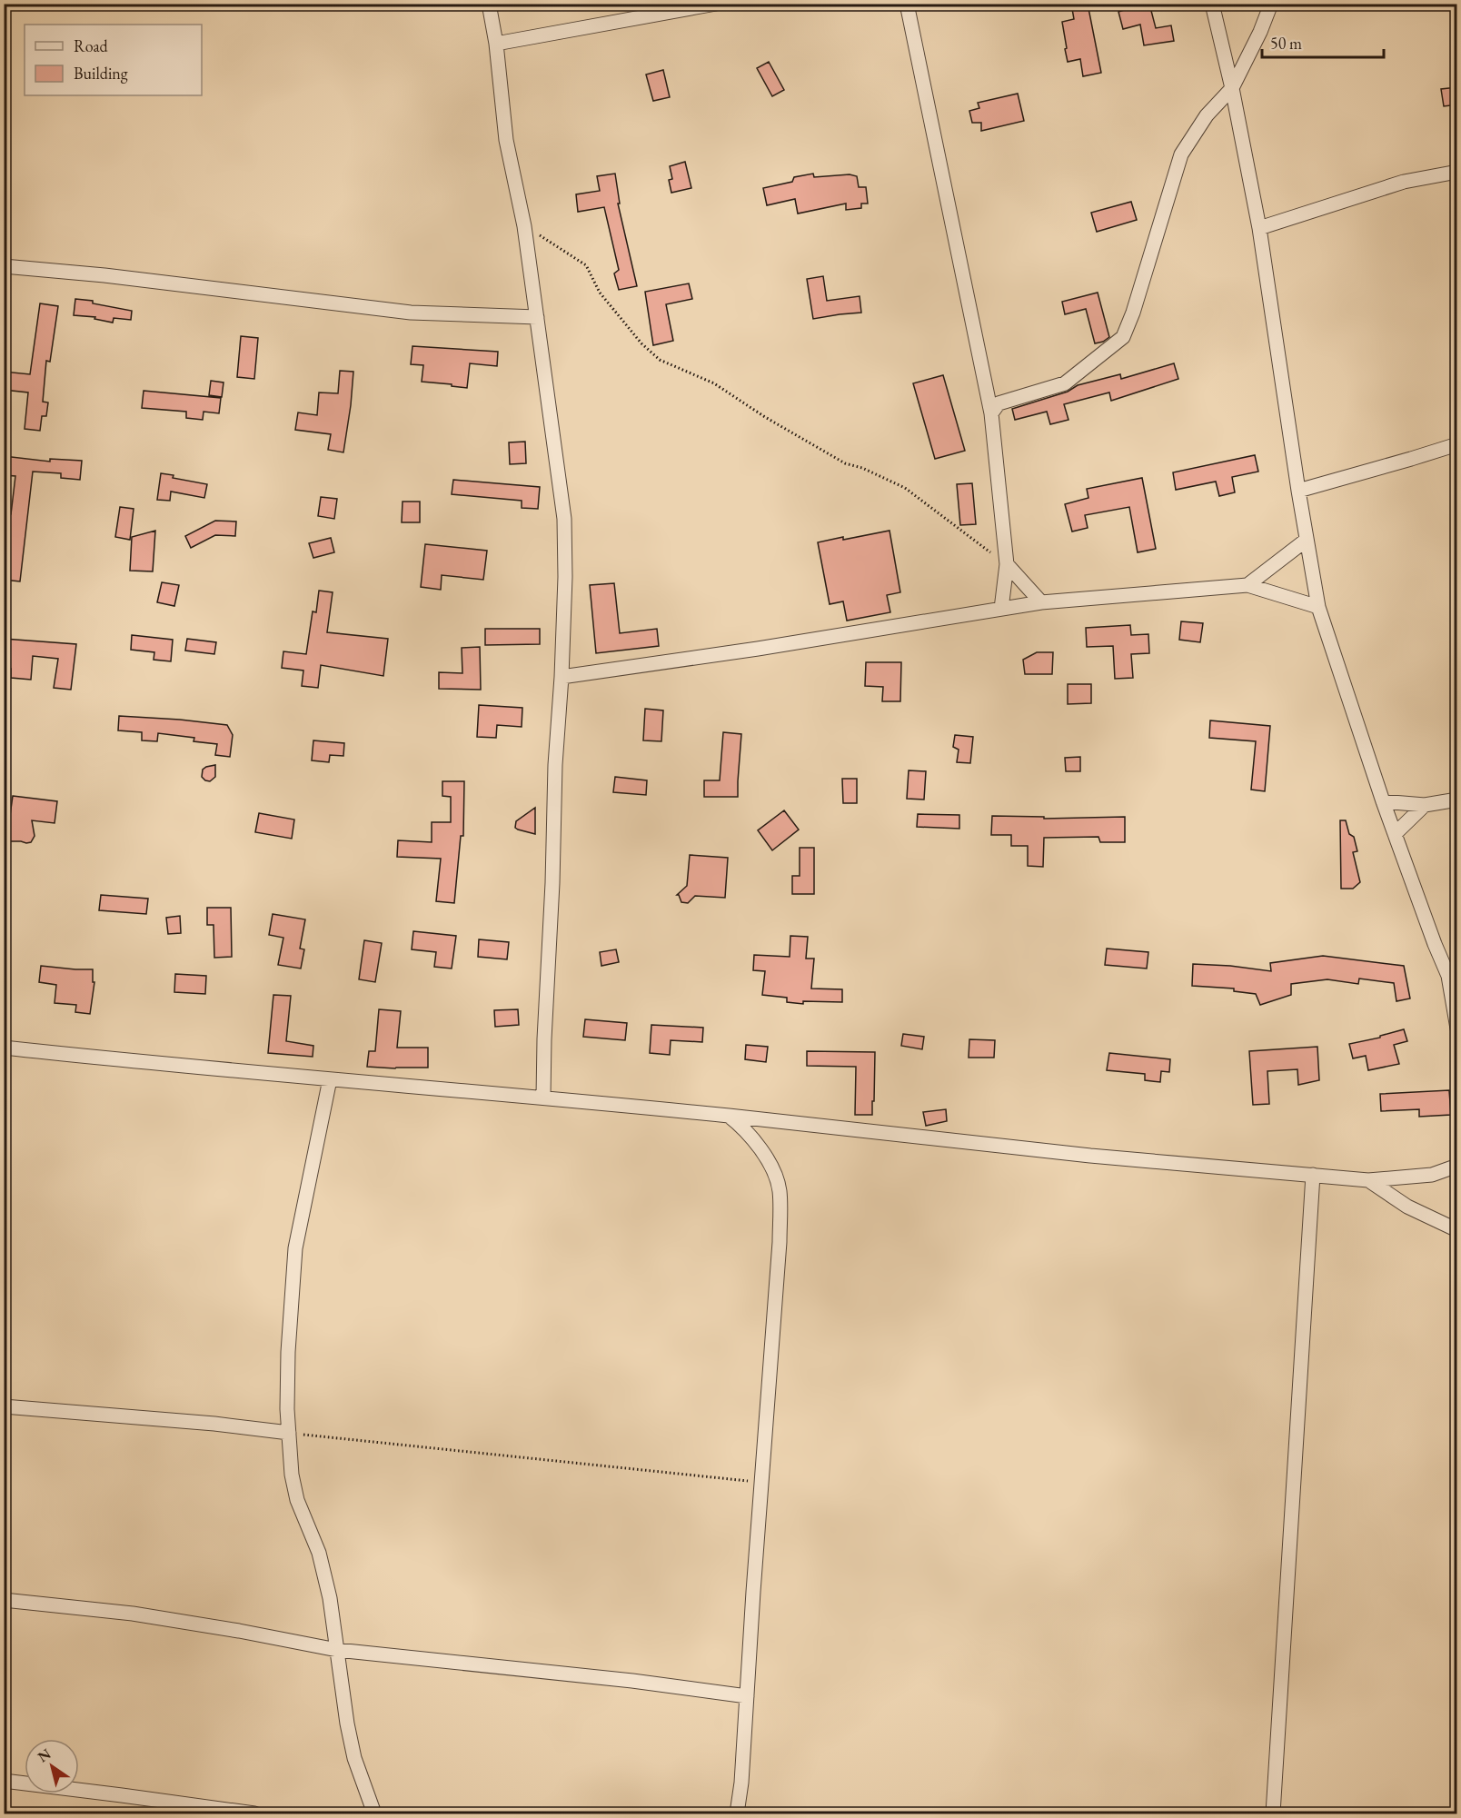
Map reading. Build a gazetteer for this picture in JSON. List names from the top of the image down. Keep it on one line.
{"legend":["Road","Building"],"scale_bar":"50 m","north":"top left"}
